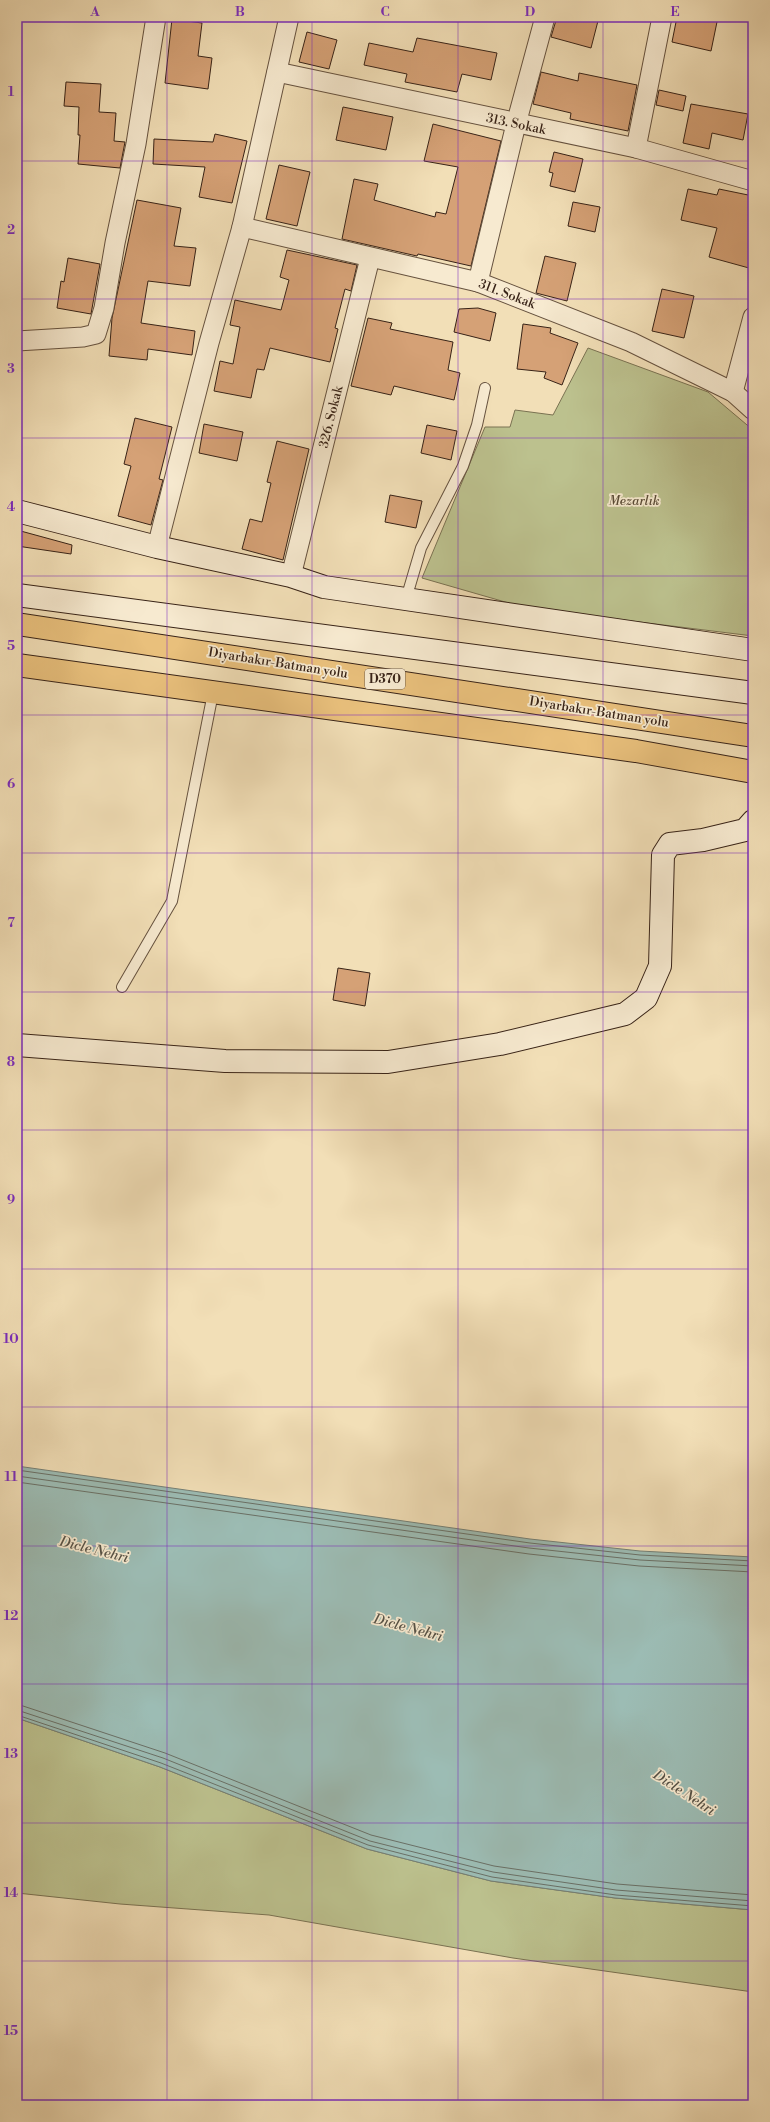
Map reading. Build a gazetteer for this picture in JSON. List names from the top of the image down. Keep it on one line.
{"streets":{"highway":["Diyarbakır-Batman yolu","D370"],"street":["313. Sokak","311. Sokak","326. Sokak"]},"crossings":[["311. Sokak","326. Sokak"]],"water":["Dicle Nehri"],"parks":["Mezarlık"],"grid":{"columns":["A","B","C","D","E"],"rows":["1","2","3","4","5","6","7","8","9","10","11","12","13","14","15"]}}
